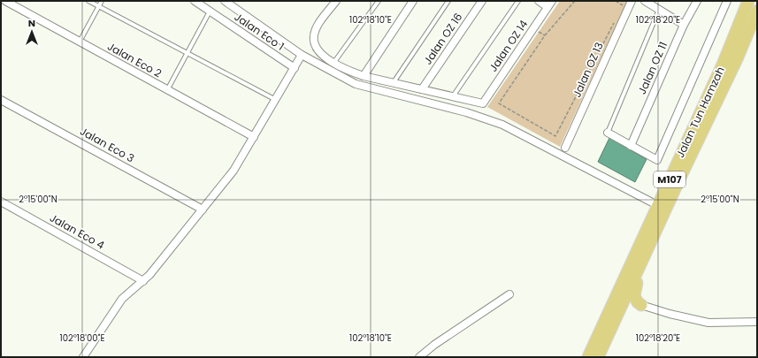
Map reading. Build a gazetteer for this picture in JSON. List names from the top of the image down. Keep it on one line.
{"streets":{"main road":["Jalan Tun Hamzah","M107"],"street":["Jalan Eco 1","Jalan OZ 16","Jalan OZ 14","Jalan Eco 2","Jalan OZ 11","Jalan OZ 13","Jalan Eco 3","Jalan Eco 4"]},"north":"top","coordinates":["102°18'10\"E","102°18'20\"E","2°15'00\"N","102°18'00\"E"]}
